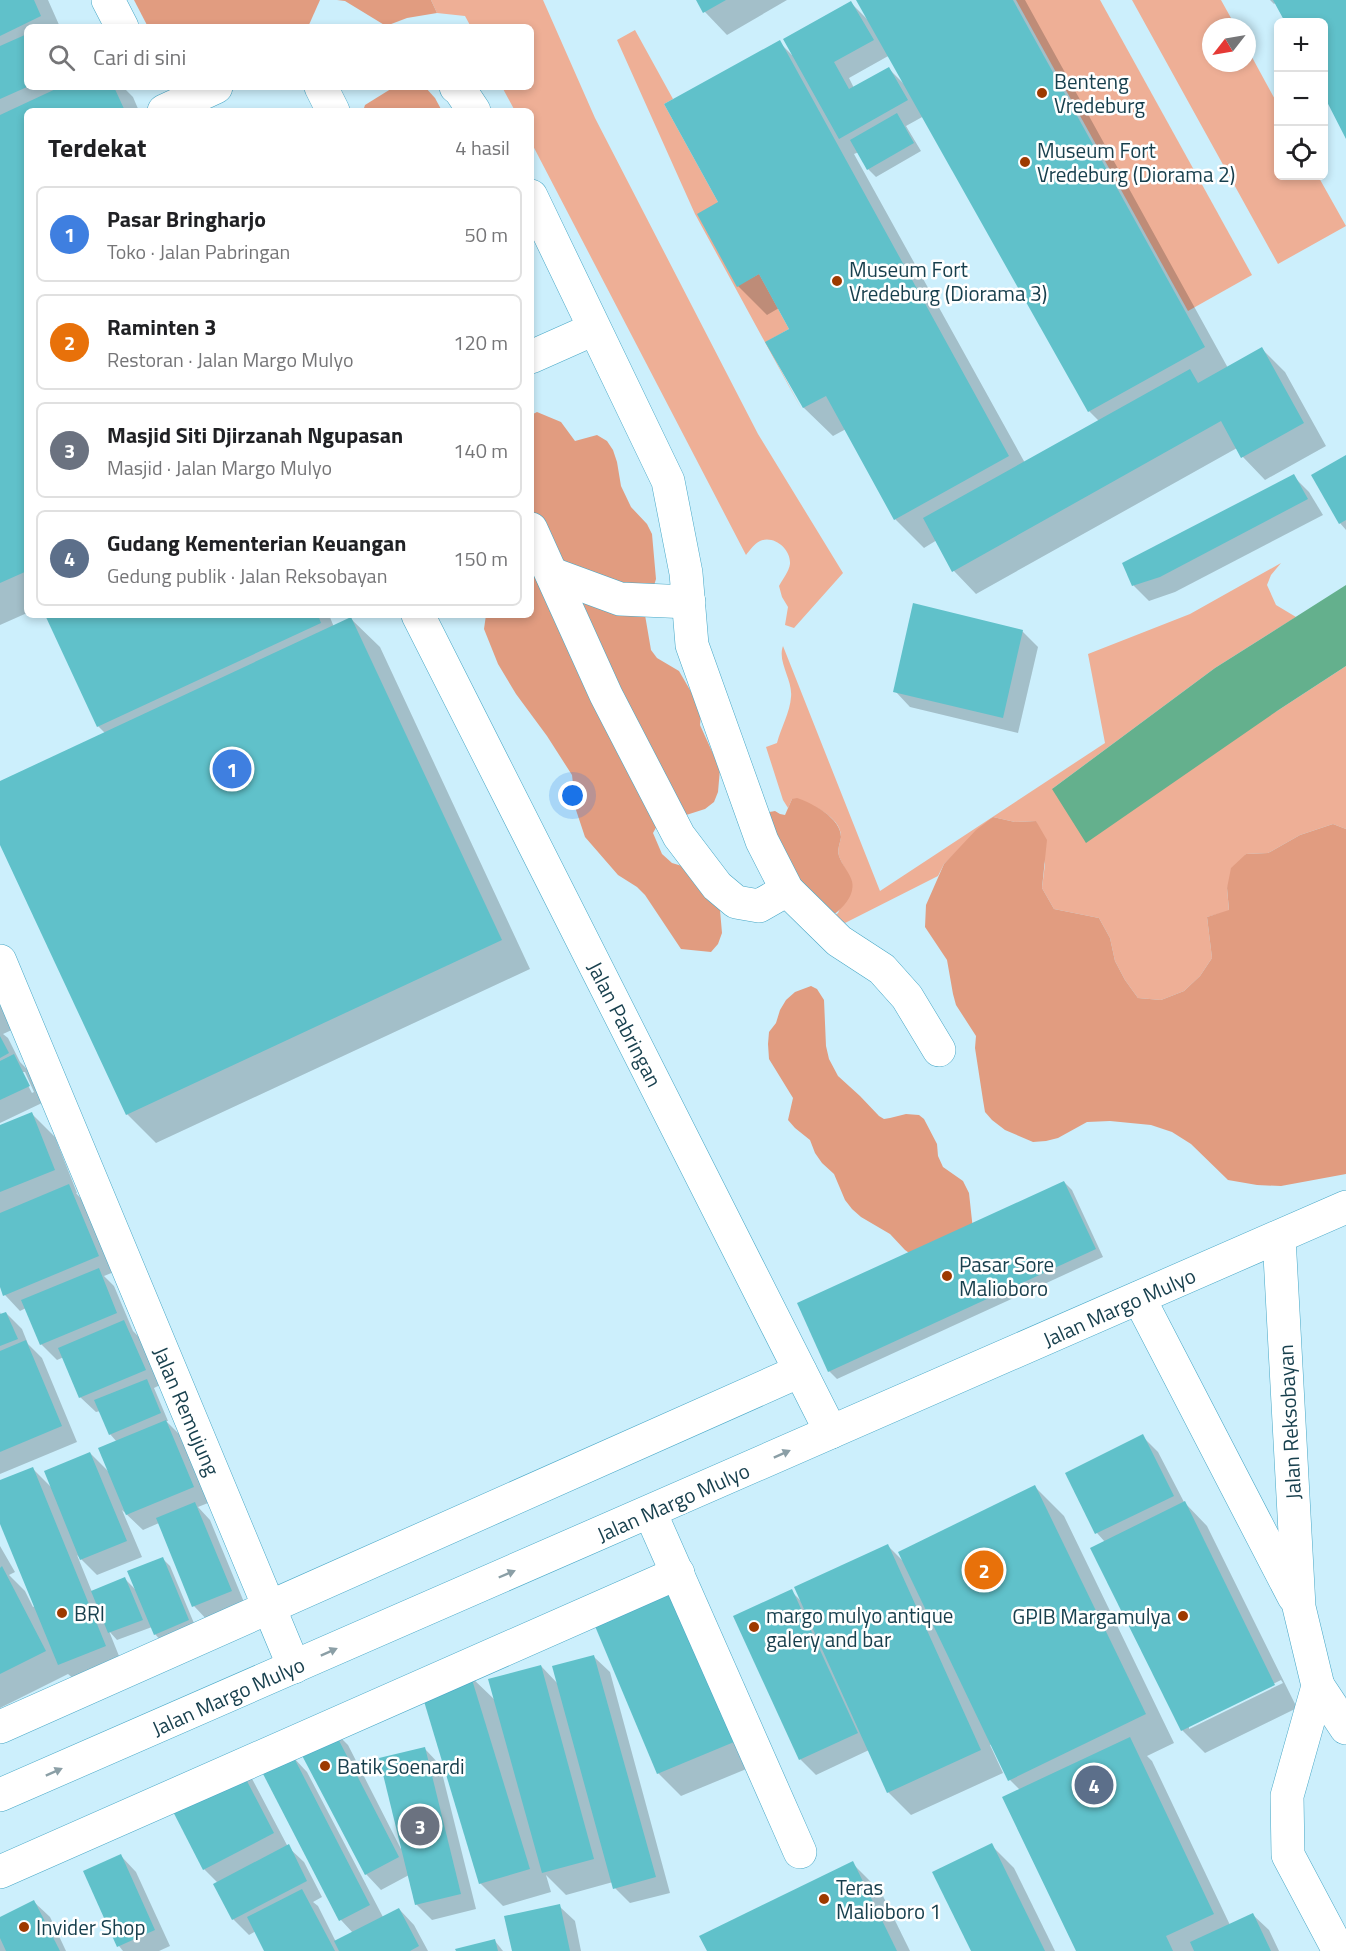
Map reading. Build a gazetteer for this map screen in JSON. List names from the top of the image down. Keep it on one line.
{"streets":{"street":["Jalan Pabringan","Jalan Margo Mulyo","Jalan Remujung","Jalan Reksobayan"]},"crossings":[["Jalan Pabringan","Jalan Margo Mulyo"],["Jalan Margo Mulyo","Jalan Remujung"],["Jalan Margo Mulyo","Jalan Reksobayan"]],"places":["Benteng Vredeburg","Museum Fort Vredeburg (Diorama 2)","Museum Fort Vredeburg (Diorama 3)","Pasar Sore Malioboro","BRI","GPIB Margamulya","margo mulyo antique galery and bar","Batik Soenardi","Teras Malioboro 1","Invider Shop"],"north":"bottom left","page":{"map_buttons":["+","−"],"search":"Cari di sini","heading":["Terdekat","4 hasil"],"list":[{"mark":"1","name":"Pasar Bringharjo","note":"Toko · Jalan Pabringan","value":"50 m"},{"mark":"2","name":"Raminten 3","note":"Restoran · Jalan Margo Mulyo","value":"120 m"},{"mark":"3","name":"Masjid Siti Djirzanah Ngupasan","note":"Masjid · Jalan Margo Mulyo","value":"140 m"},{"mark":"4","name":"Gudang Kementerian Keuangan","note":"Gedung publik · Jalan Reksobayan","value":"150 m"}],"pins":["1","2","4","3"]}}
